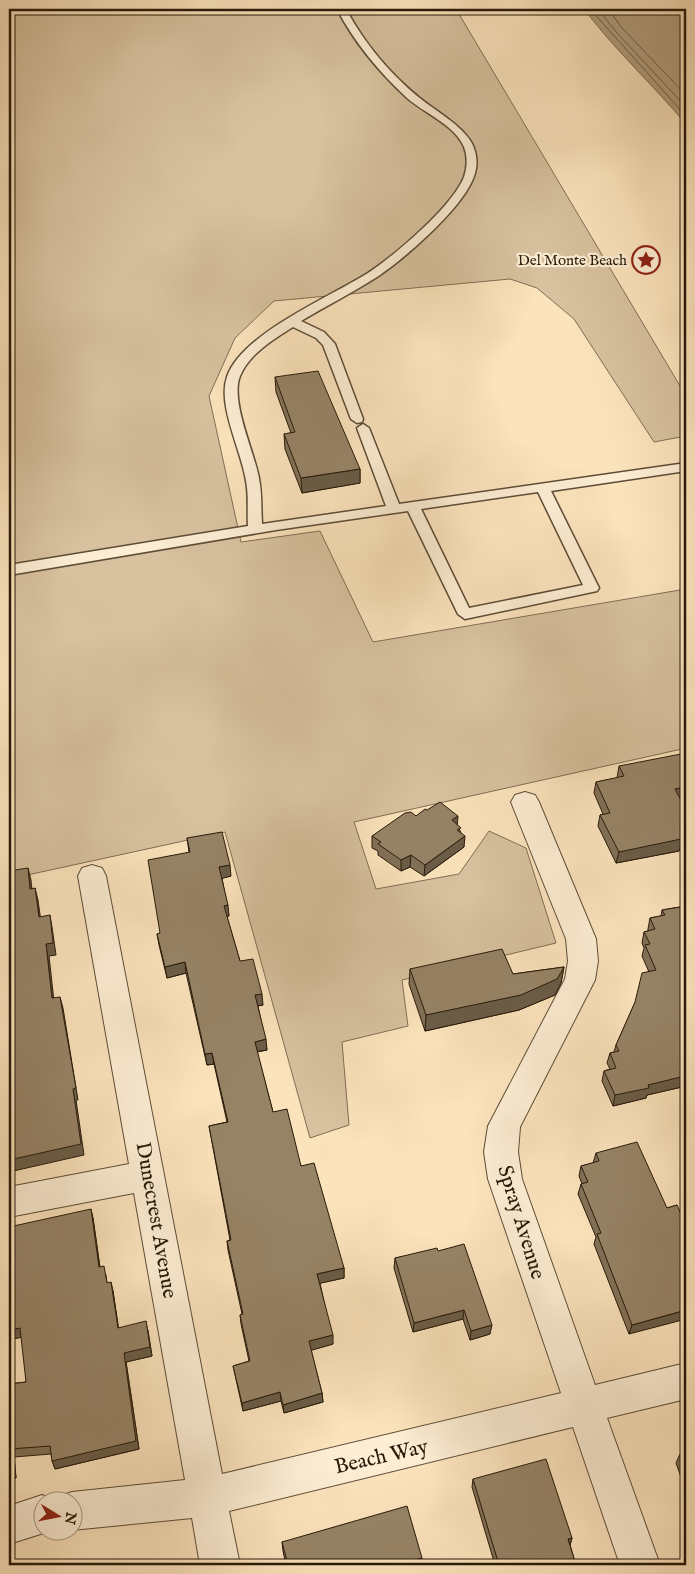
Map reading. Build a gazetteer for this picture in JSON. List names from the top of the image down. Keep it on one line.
{"streets":{"street":["Dunecrest Avenue","Spray Avenue","Beach Way"]},"crossings":[["Dunecrest Avenue","Beach Way"],["Spray Avenue","Beach Way"]],"places":{"place":["Del Monte Beach"]},"north":"right"}
